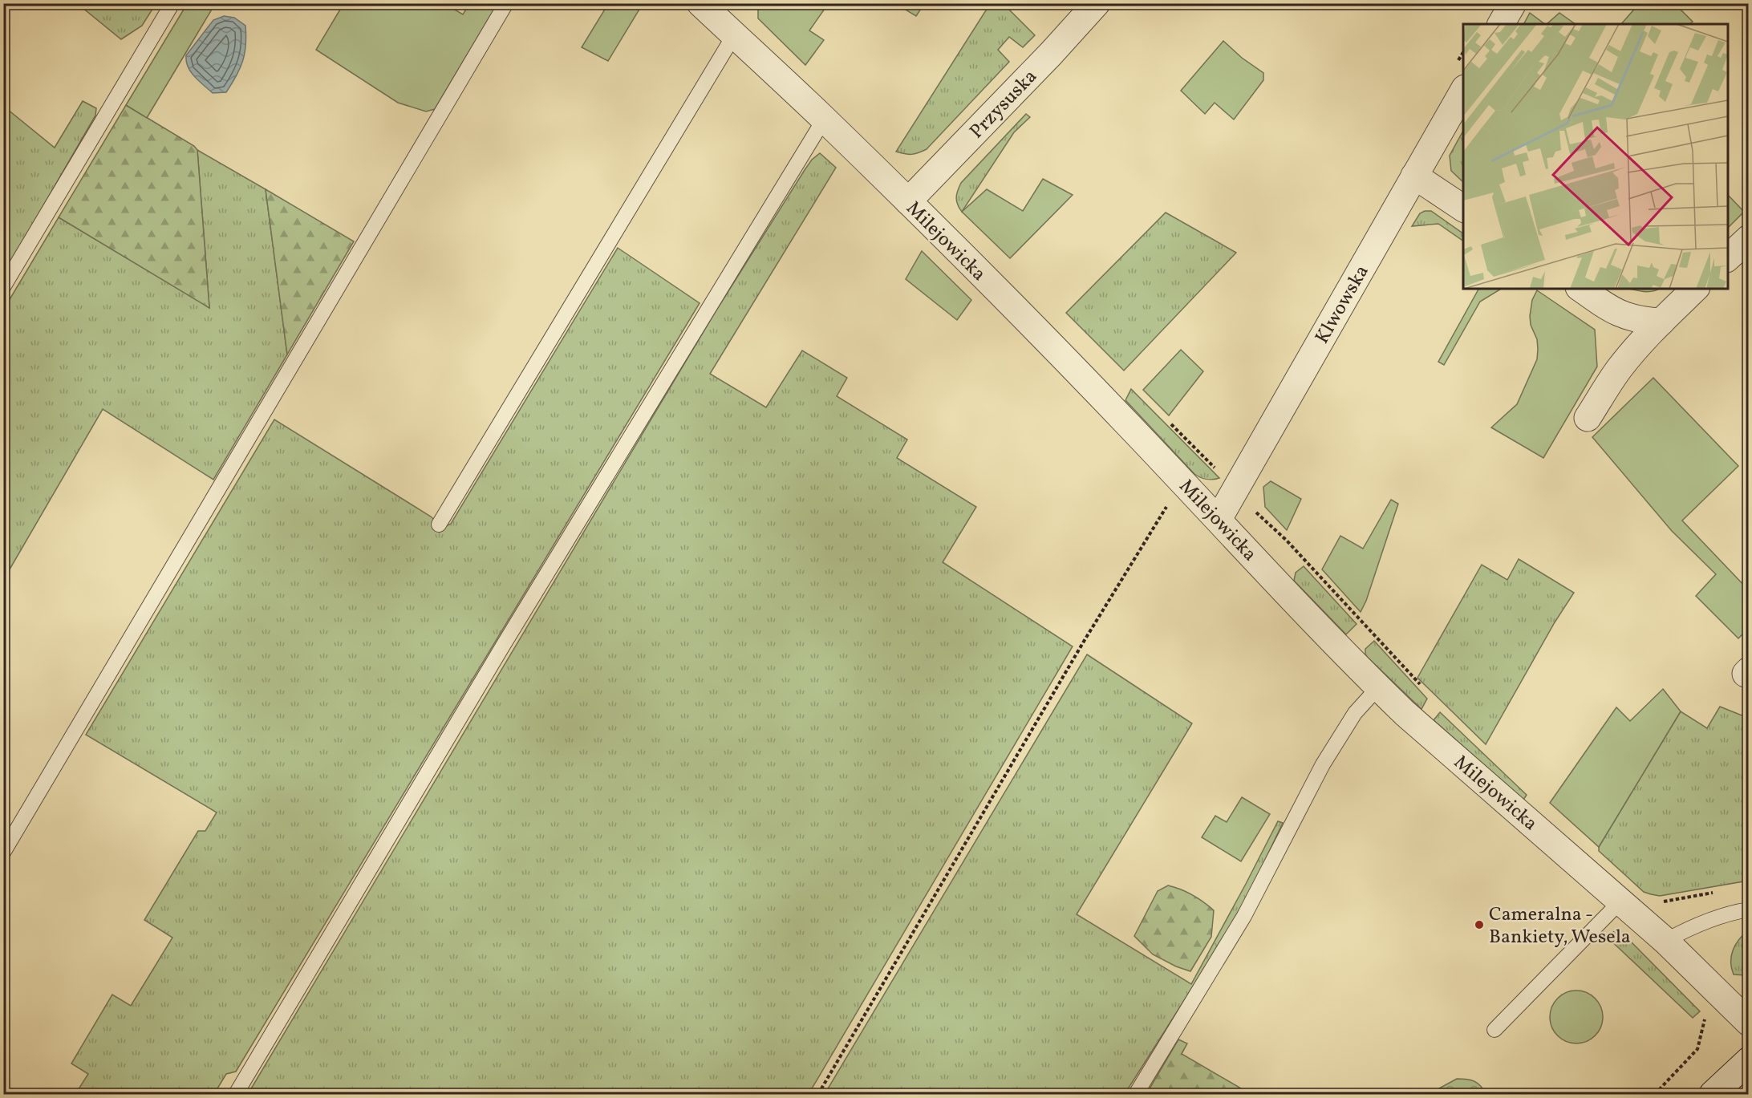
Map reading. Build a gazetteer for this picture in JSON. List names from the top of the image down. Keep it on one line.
{"streets":{"street":["Przysuska","Milejowicka","Klwowska"]},"crossings":[["Przysuska","Milejowicka"],["Milejowicka","Klwowska"]],"places":["Cameralna - Bankiety, Wesela"]}
